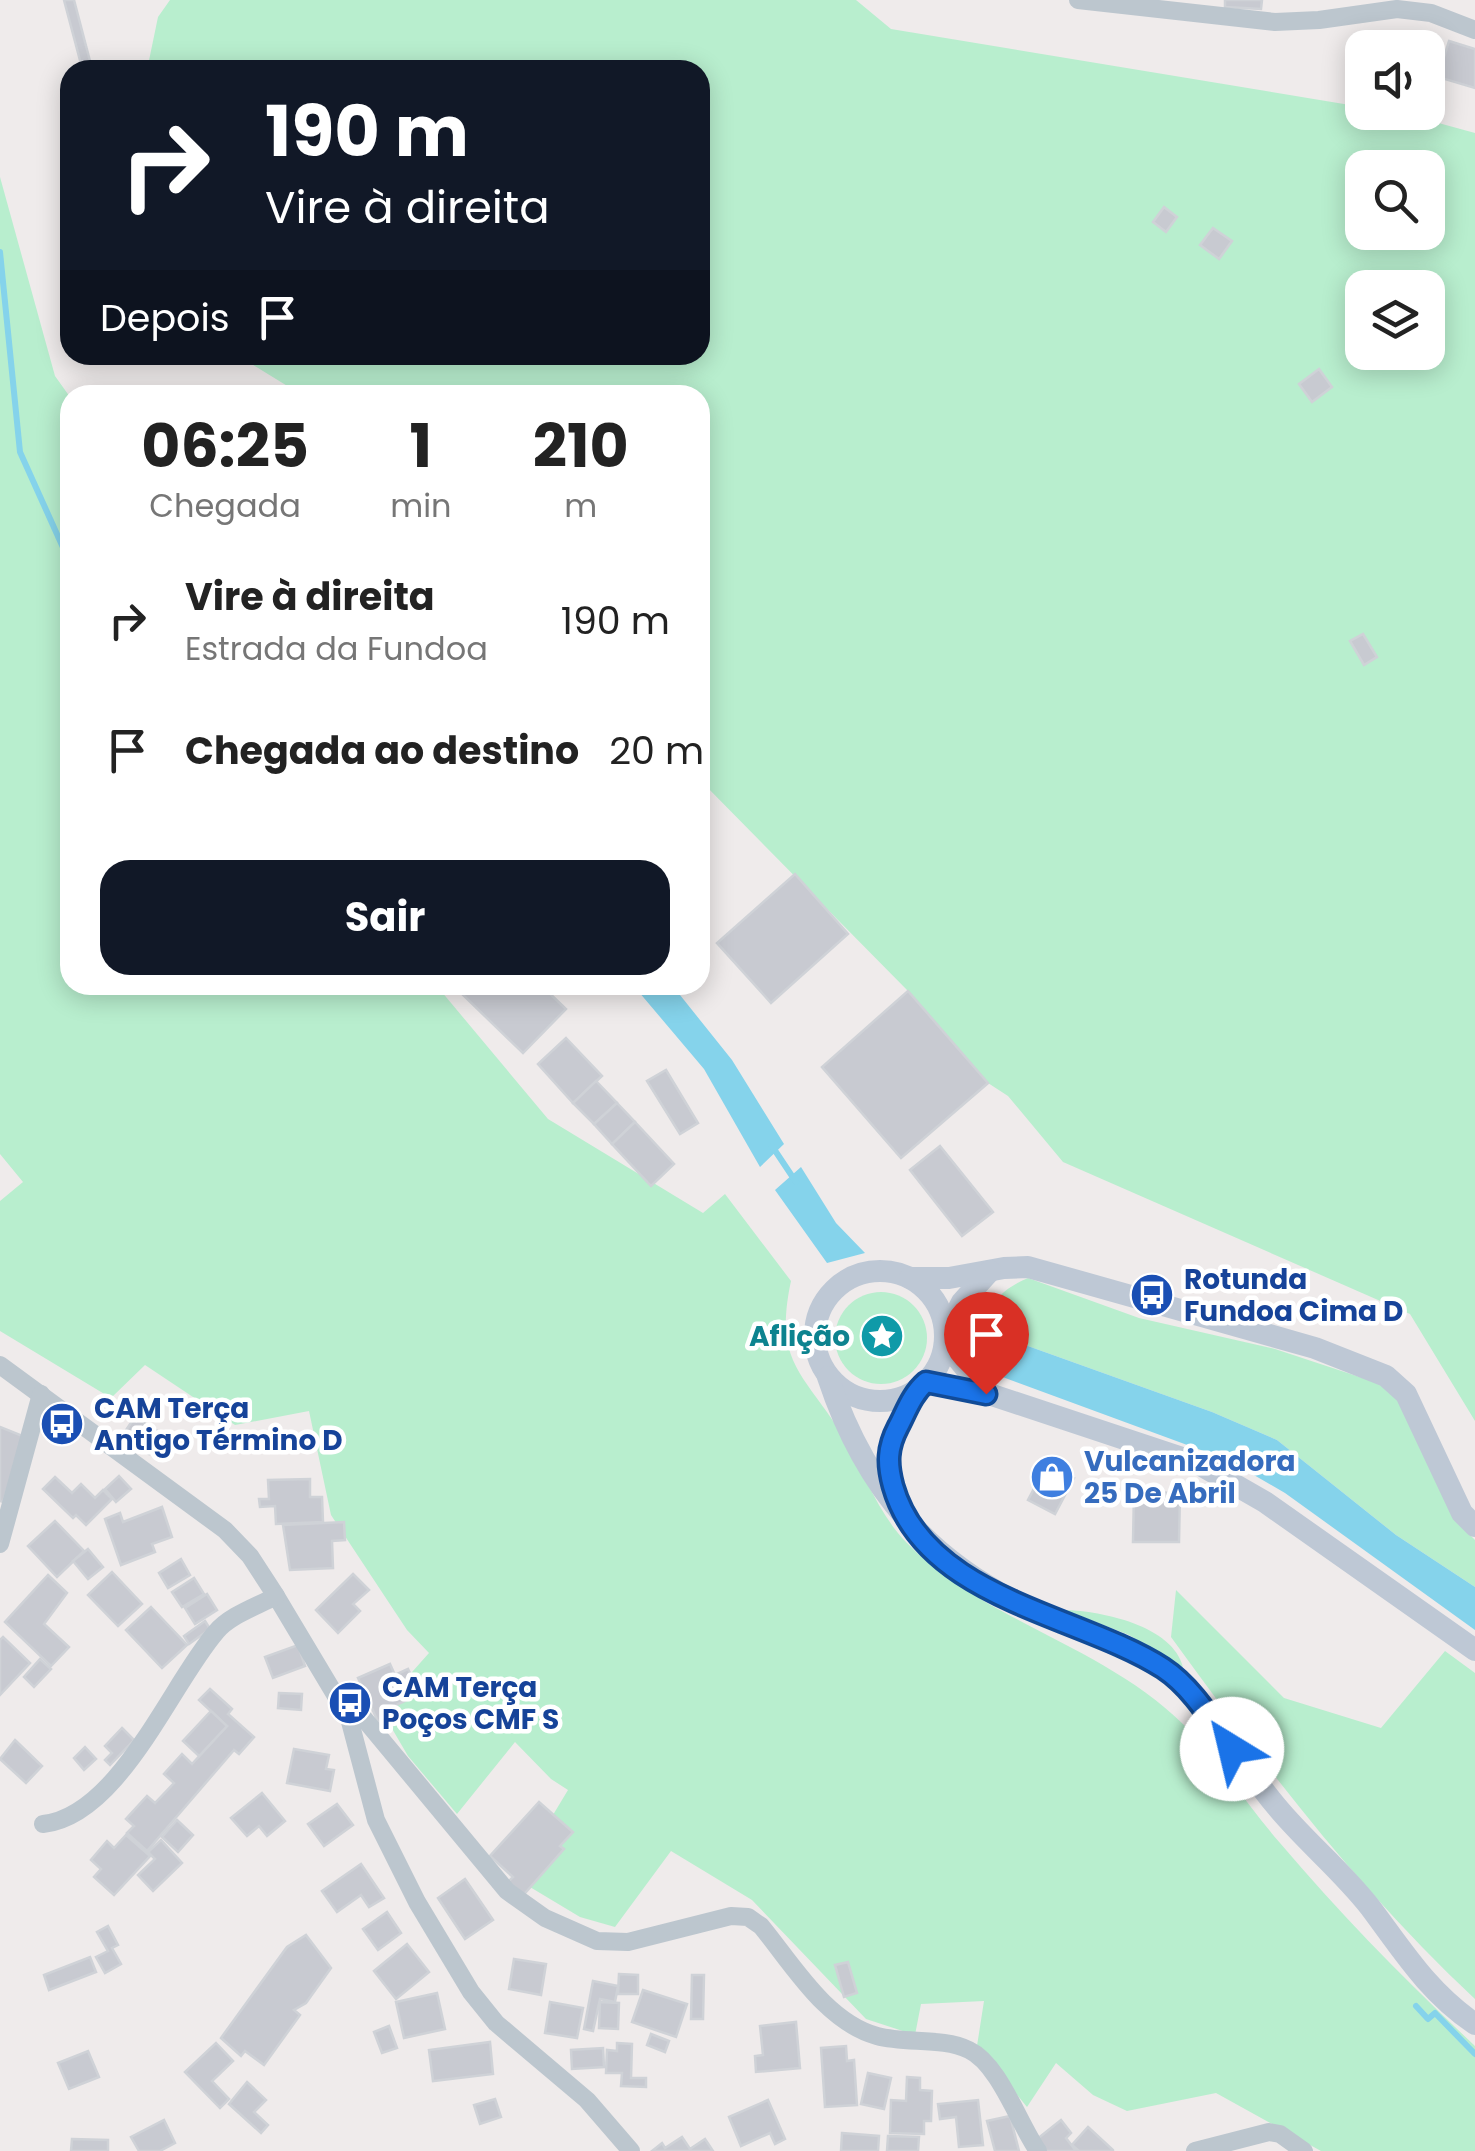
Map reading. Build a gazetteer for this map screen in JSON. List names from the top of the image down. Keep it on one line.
{"places":{"bus stop":["Rotunda Fundoa Cima D","CAM Terça Antigo Término D","CAM Terça Poços CMF S"],"place":["Aflição"],"shop":["Vulcanizadora 25 De Abril"]},"page":{"turn":["190 m","Vire à direita"],"then":"Depois","eta":["06:25","Chegada","1","min","210","m"],"list":[{"name":"Vire à direita","note":"Estrada da Fundoa","value":"190 m"},{"name":"Chegada ao destino","value":"20 m"}],"buttons":"Sair"}}
